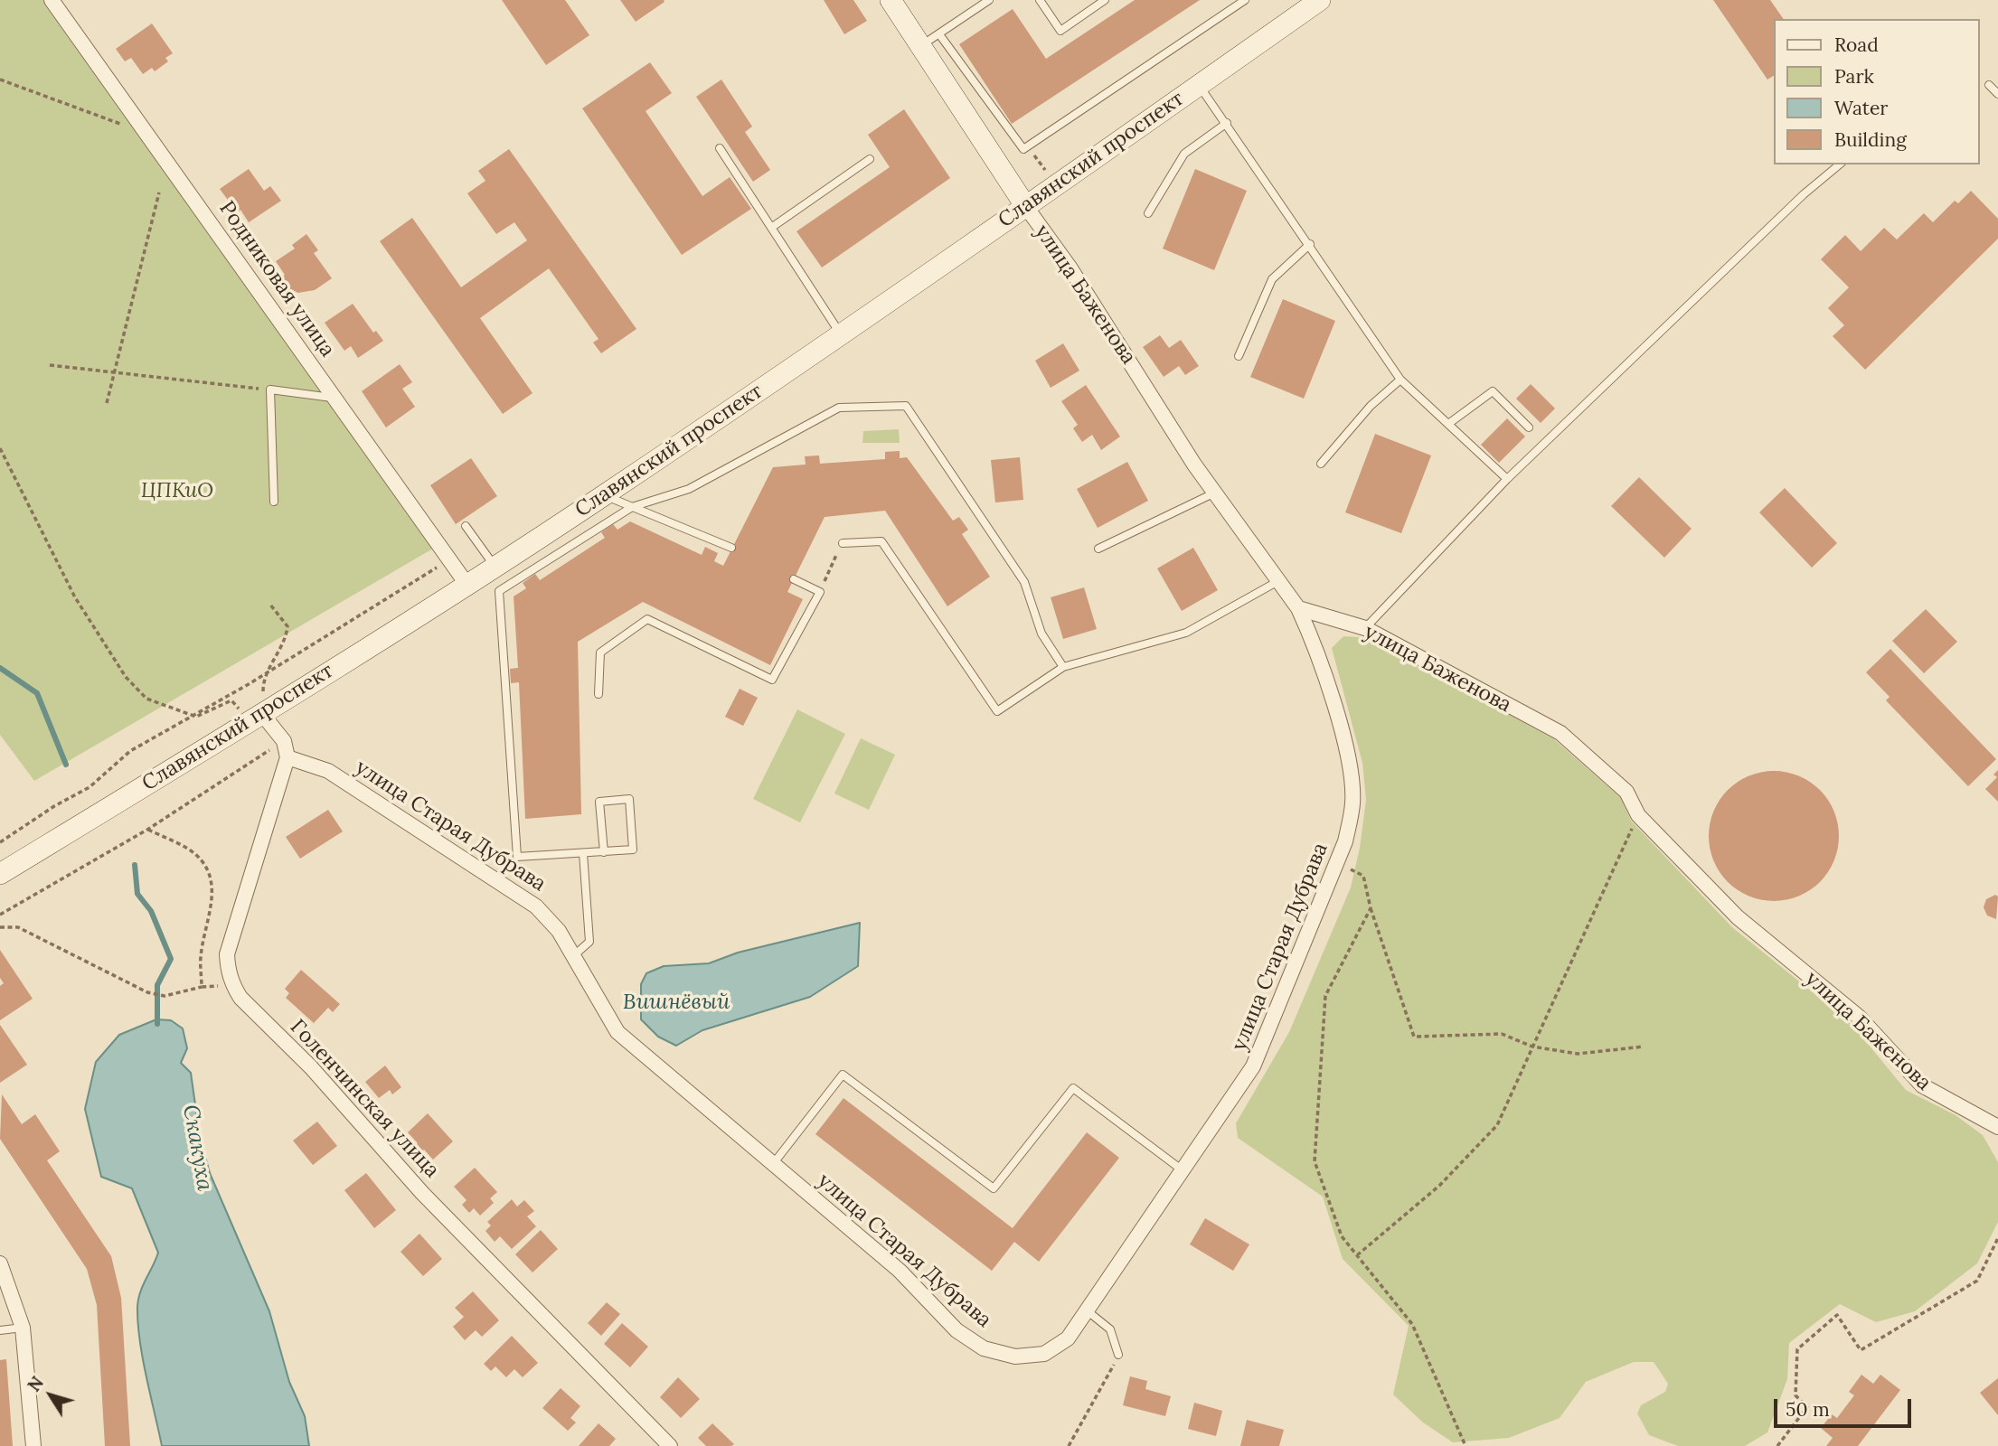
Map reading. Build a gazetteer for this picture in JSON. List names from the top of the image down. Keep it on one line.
{"streets":{"street":["Славянский проспект","Родниковая улица","улица Баженова","улица Старая Дубрава","Голенчинская улица"]},"crossings":[["Славянский проспект","Родниковая улица"],["Славянский проспект","улица Баженова"],["улица Баженова","улица Старая Дубрава"]],"water":["Вишнёвый","Скакуха"],"parks":["ЦПКиО"],"legend":["Road","Park","Water","Building"],"scale_bar":"50 m","north":"top left"}
